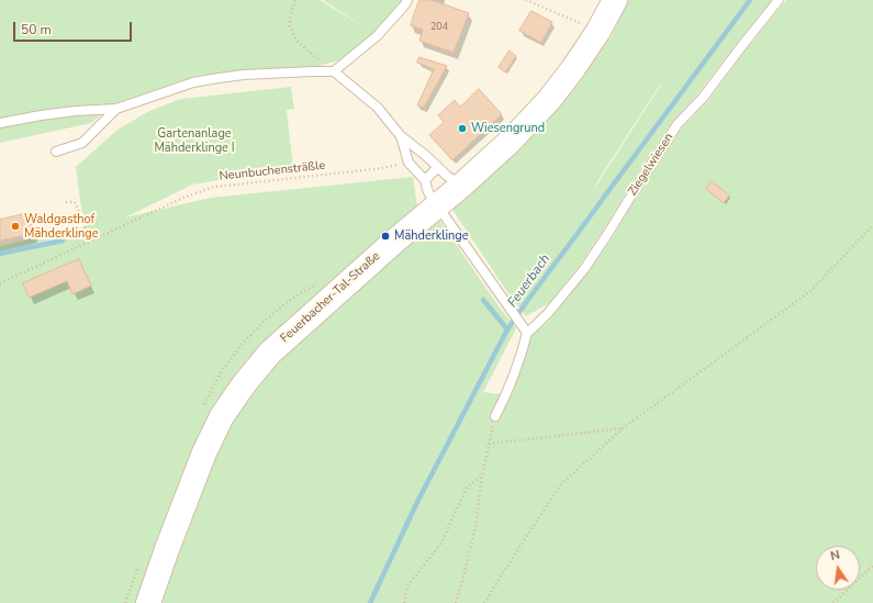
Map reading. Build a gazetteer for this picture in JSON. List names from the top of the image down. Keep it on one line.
{"streets":{"main road":["Feuerbacher-Tal-Straße"],"lane":["Ziegelwiesen"],"path":["Neunbuchensträßle"]},"water":["Feuerbach"],"parks":["Gartenanlage Mähderklinge I"],"places":["Wiesengrund","Waldgasthof Mähderklinge","Mähderklinge"],"house_numbers":["204"],"scale_bar":"50 m","north":"top"}
